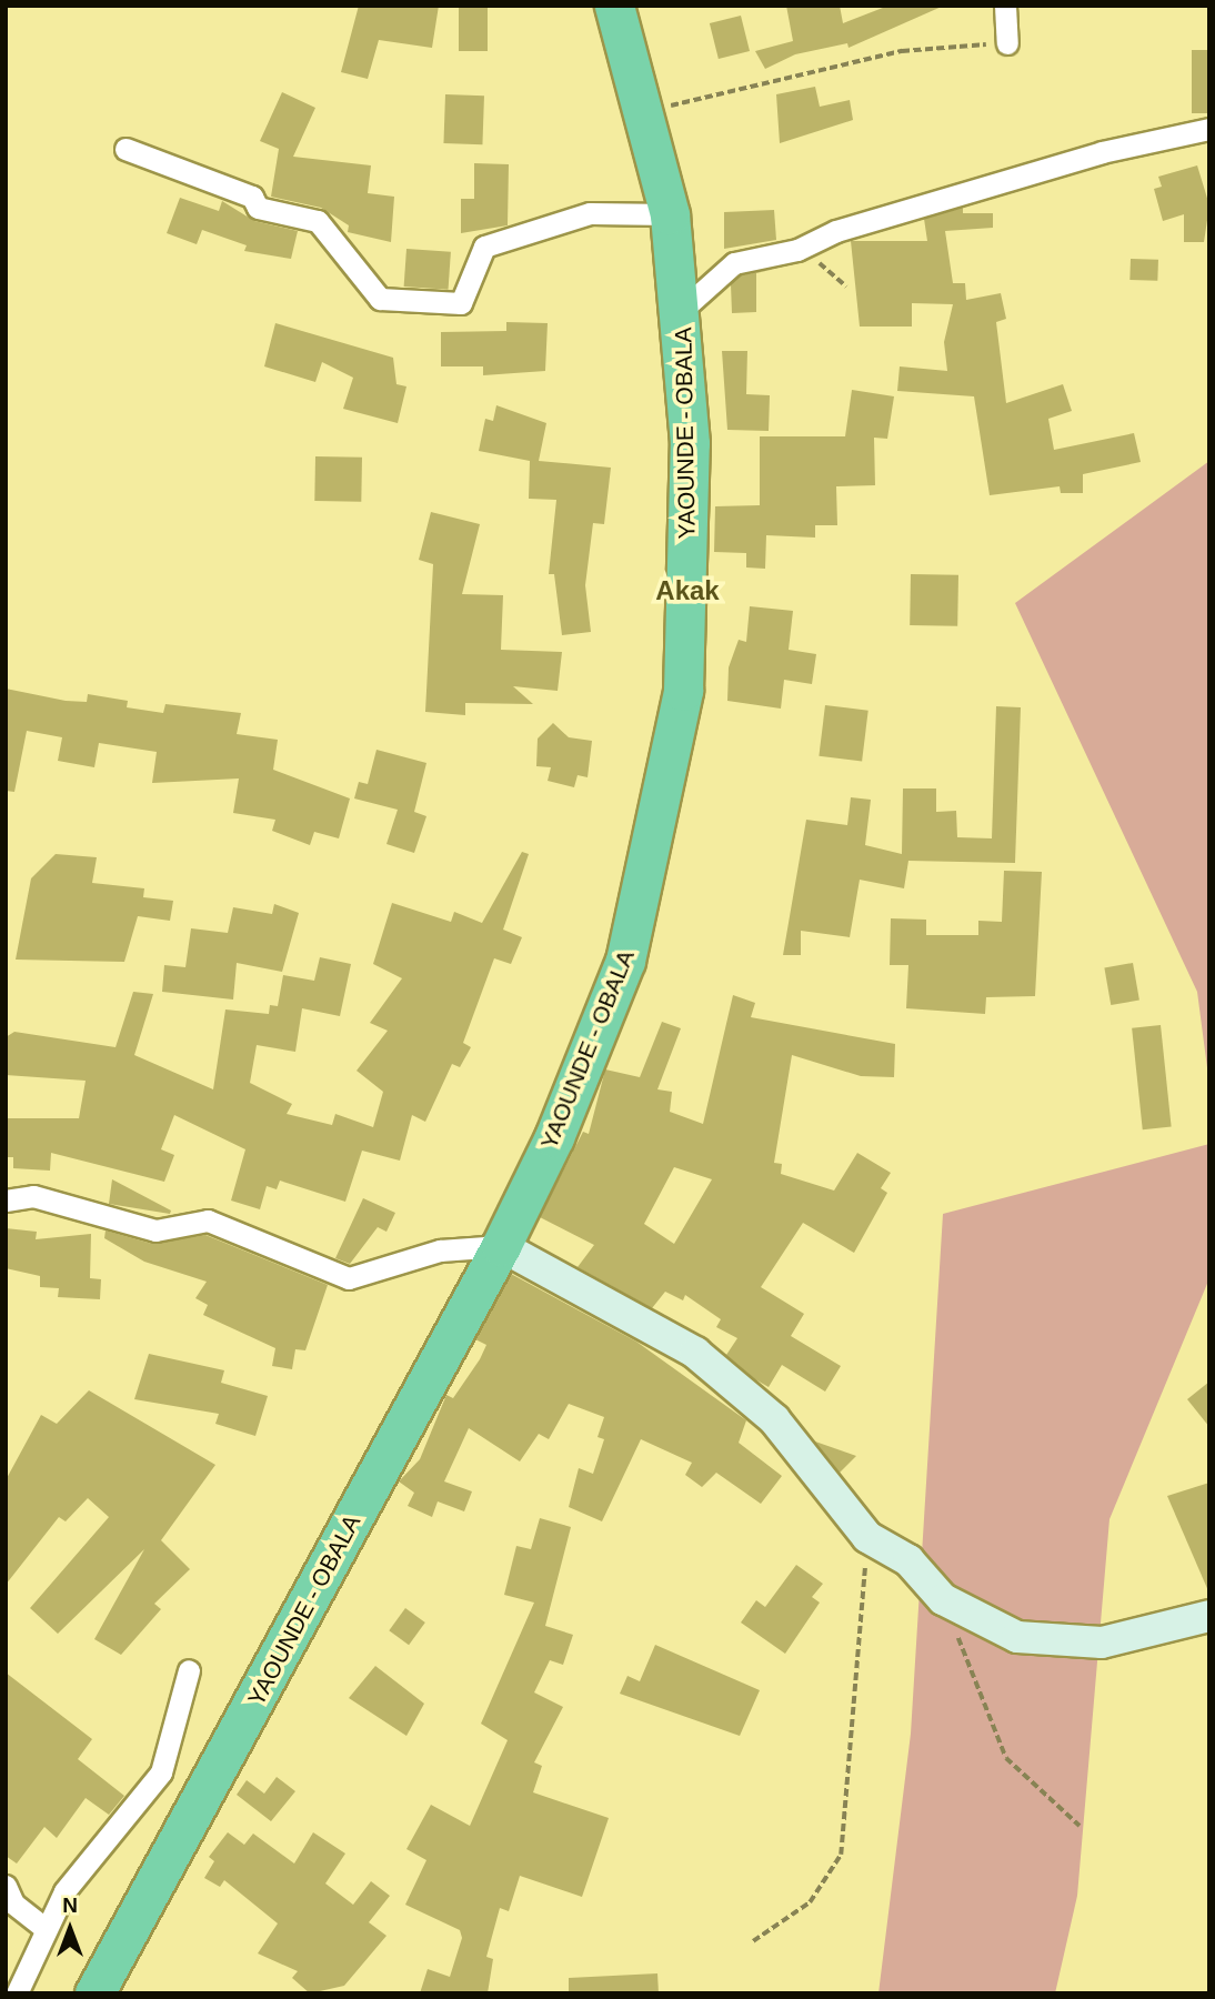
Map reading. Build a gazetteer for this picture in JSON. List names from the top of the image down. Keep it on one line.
{"streets":{"highway":["YAOUNDE - OBALA"]},"districts":["Akak"],"north":"top"}
